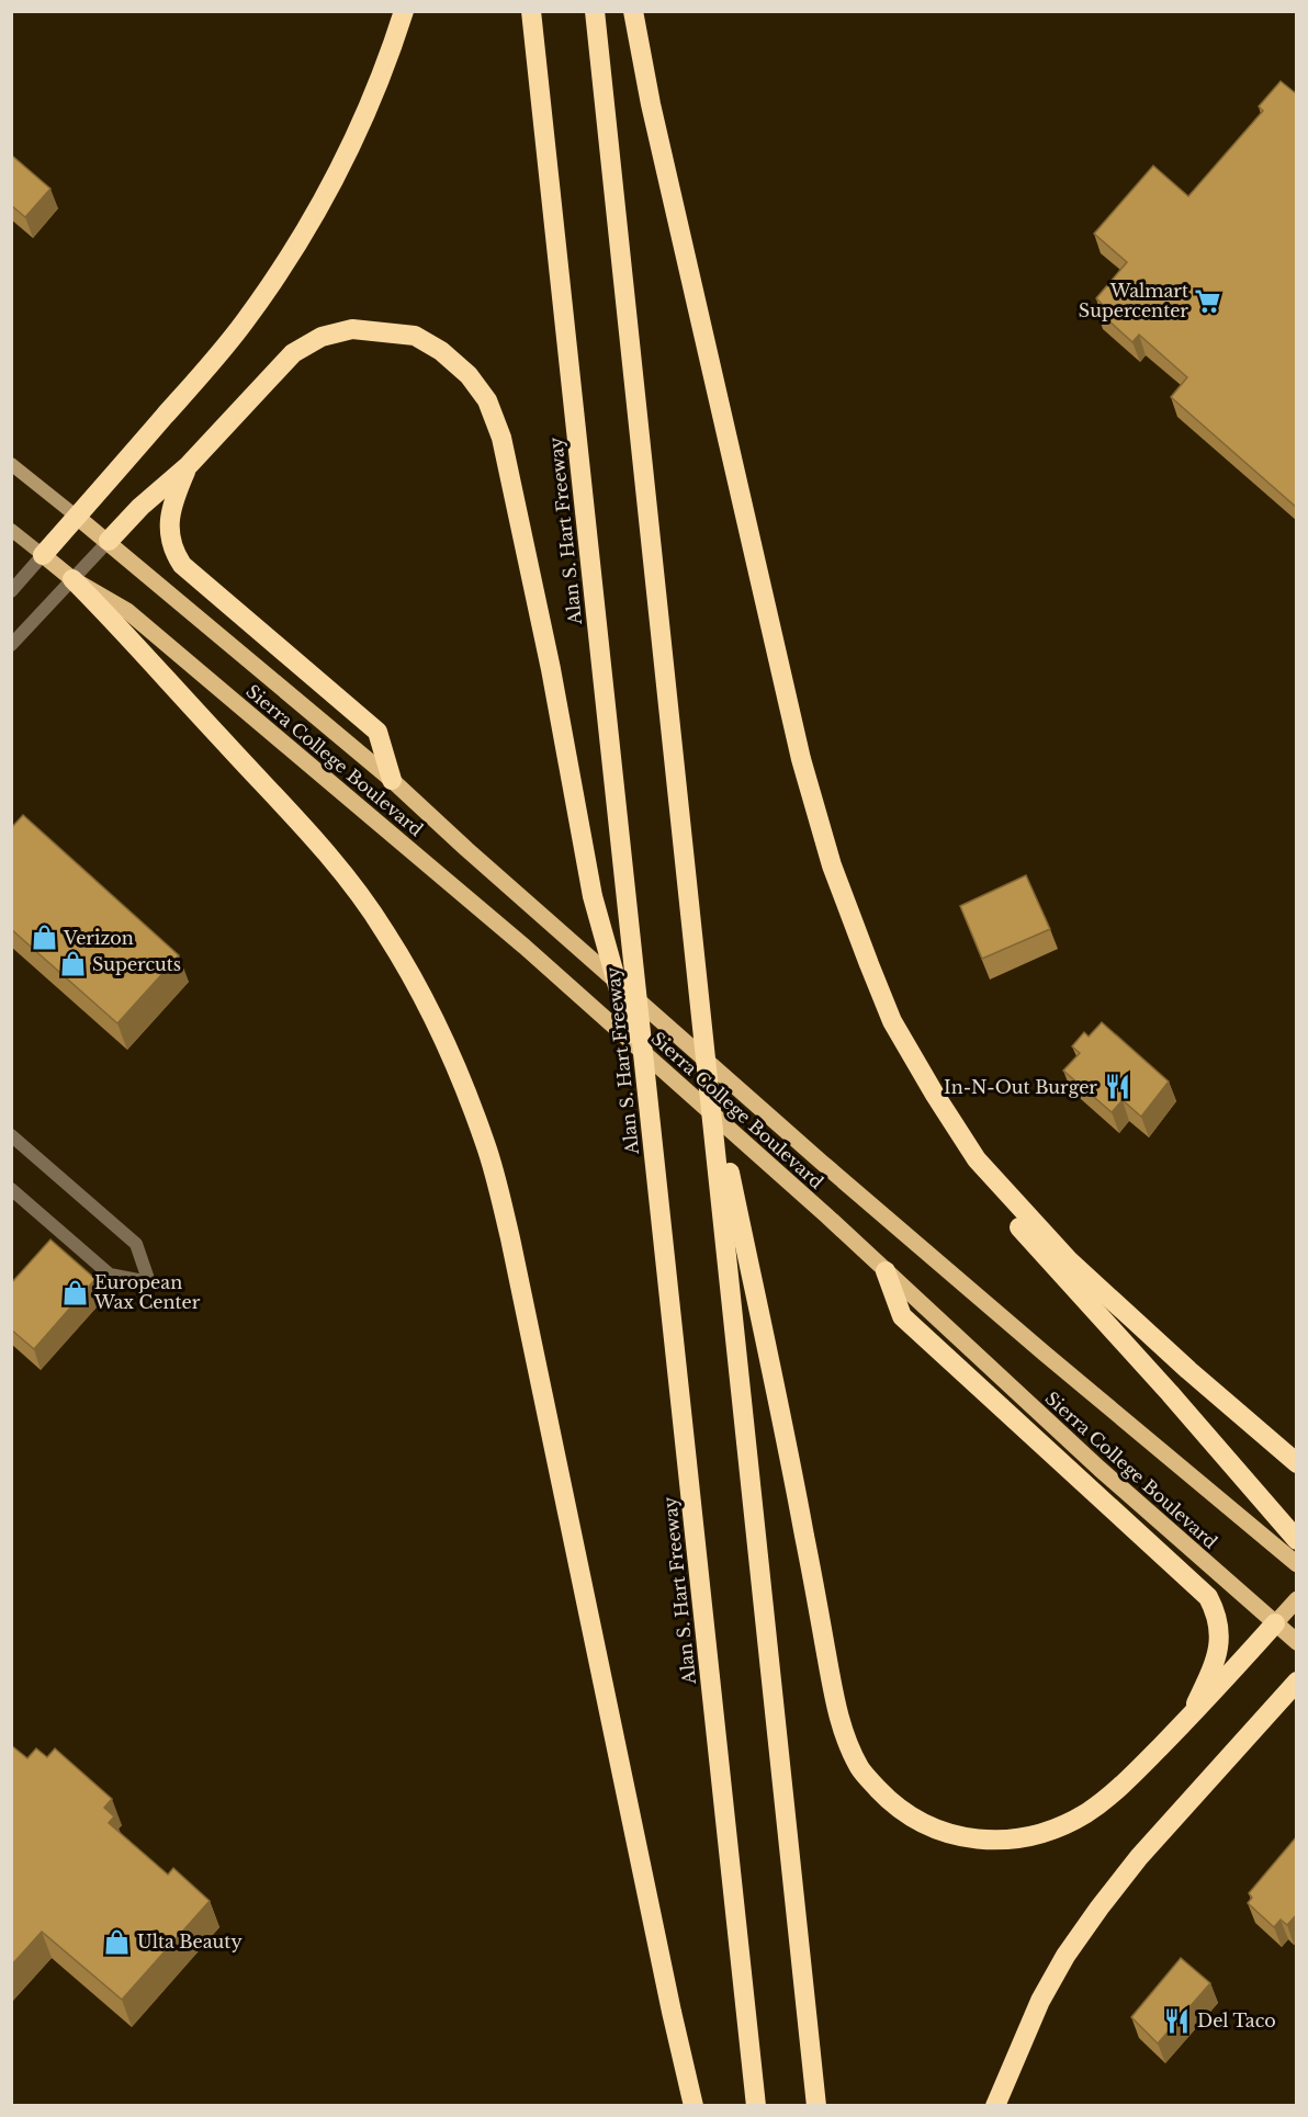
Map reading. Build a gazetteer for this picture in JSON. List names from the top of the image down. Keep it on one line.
{"streets":{"highway":["Alan S. Hart Freeway"],"main road":["Sierra College Boulevard"]},"places":{"supermarket":["Walmart Supercenter"],"shop":["Verizon","Supercuts","European Wax Center","Ulta Beauty"],"restaurant":["In-N-Out Burger","Del Taco"]}}
